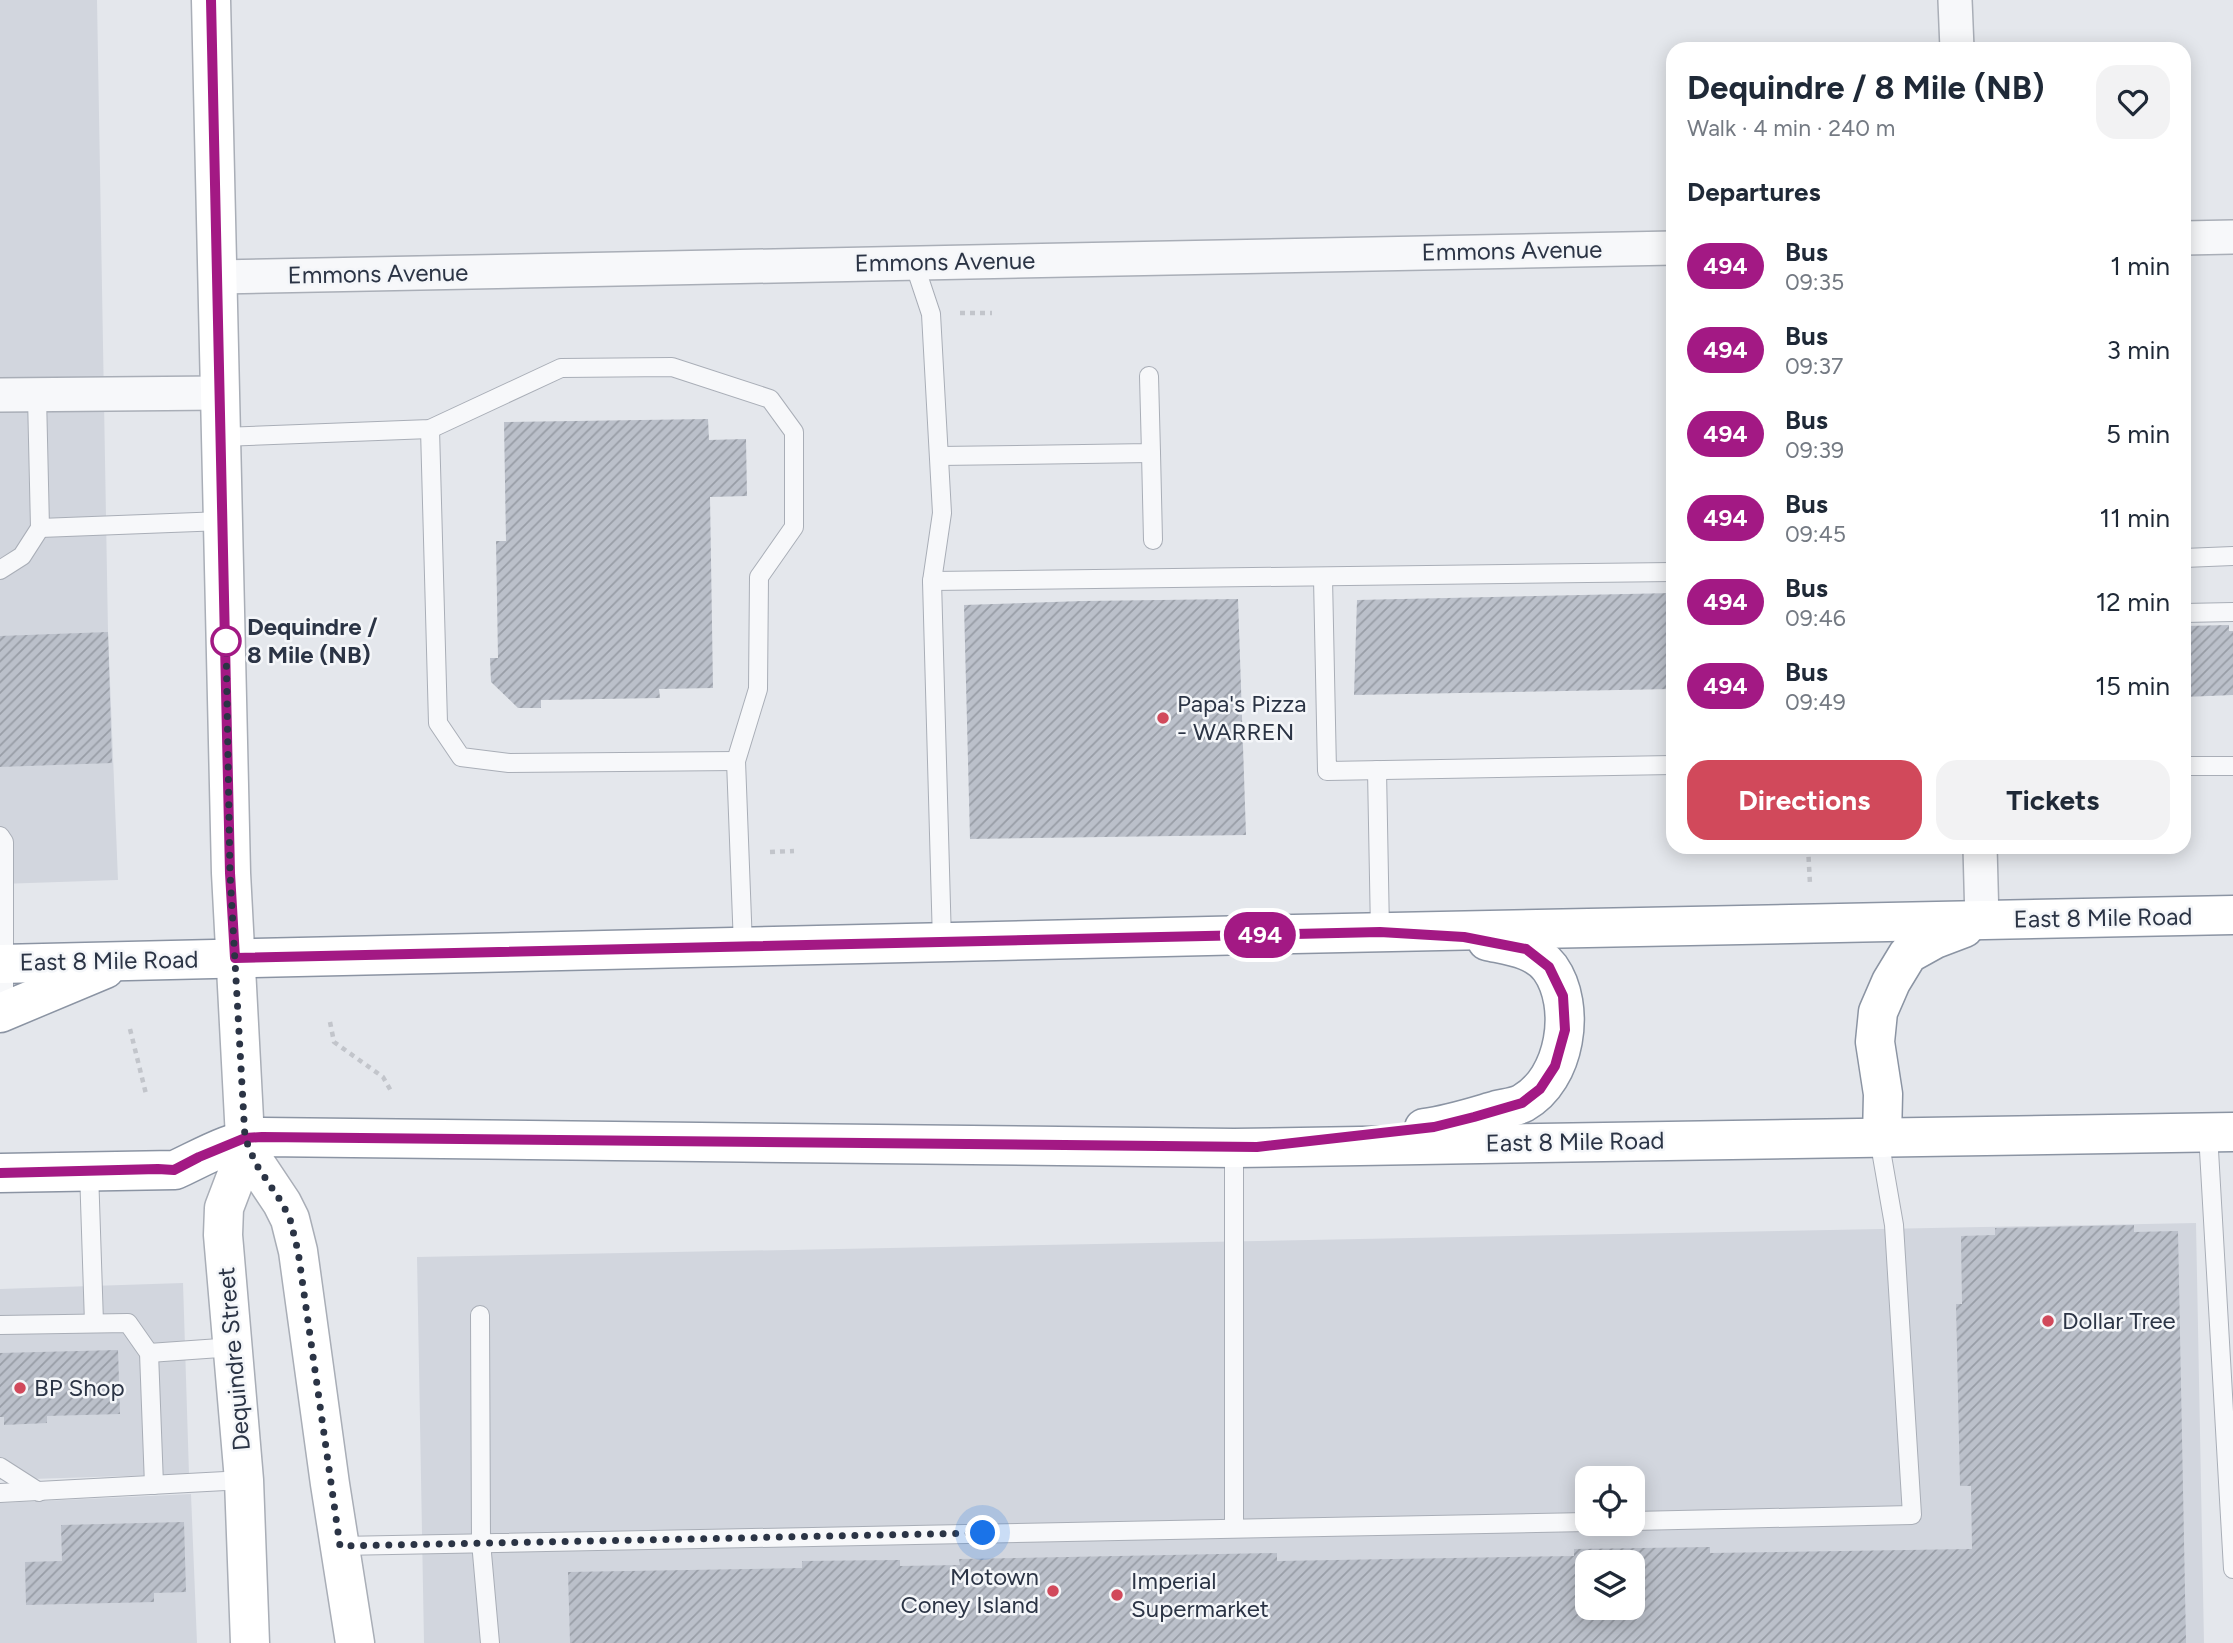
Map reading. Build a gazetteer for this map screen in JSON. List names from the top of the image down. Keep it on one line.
{"streets":{"main road":["East 8 Mile Road","Dequindre Street"],"street":["Emmons Avenue"]},"crossings":[["Emmons Avenue","Dequindre Street"],["East 8 Mile Road","Dequindre Street"]],"places":["Dequindre / 8 Mile (NB)","Papa's Pizza - WARREN","Dollar Tree","BP Shop","Motown Coney Island","Imperial Supermarket"],"lines":["bus line 494"],"page":{"on_map":"494","heading":[["Dequindre / 8 Mile (NB)","Walk · 4 min · 240 m"],"Departures"],"list":[{"mark":"494","name":"Bus","note":"09:35","value":"1 min"},{"mark":"494","name":"Bus","note":"09:37","value":"3 min"},{"mark":"494","name":"Bus","note":"09:39","value":"5 min"},{"mark":"494","name":"Bus","note":"09:45","value":"11 min"},{"mark":"494","name":"Bus","note":"09:46","value":"12 min"},{"mark":"494","name":"Bus","note":"09:49","value":"15 min"}],"buttons":["Directions","Tickets"]}}
